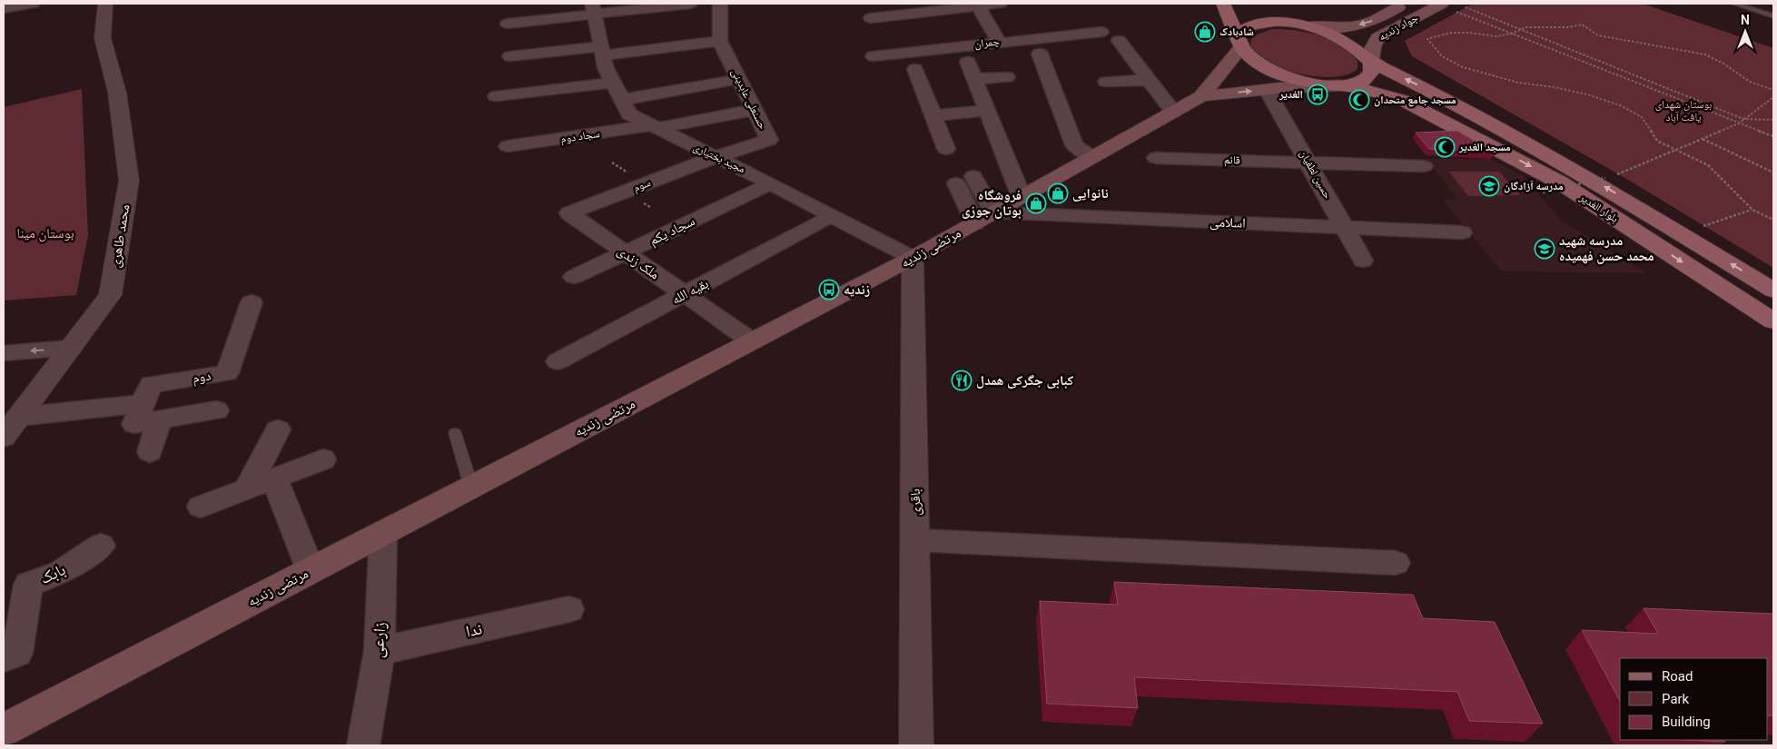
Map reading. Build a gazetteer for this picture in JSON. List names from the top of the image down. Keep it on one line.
{"streets":{"main road":["جواد زندیه","بلوار الغدیر","مرتضی زندیه"],"street":["چمران","حسنعلی عابدینی","سجاد دوم","مجید بختیاری","قائم","حسین لطفیان","سوم","اسلامی","سجاد یکم","محمد طاهری","ملک زندی","بقیه الله","دوم","باقری","بابک","ندا","زارعی"]},"crossings":[["جواد زندیه","بلوار الغدیر"],["حسنعلی عابدینی","سجاد دوم"],["حسنعلی عابدینی","مجید بختیاری"],["حسنعلی عابدینی","سوم"],["سجاد دوم","مجید بختیاری"],["مجید بختیاری","سوم"],["مجید بختیاری","سجاد یکم"],["مجید بختیاری","مرتضی زندیه"],["مجید بختیاری","باقری"],["قائم","حسین لطفیان"],["حسین لطفیان","اسلامی"],["سوم","ملک زندی"],["اسلامی","مرتضی زندیه"],["سجاد یکم","ملک زندی"],["مرتضی زندیه","ملک زندی"],["مرتضی زندیه","باقری"],["مرتضی زندیه","زارعی"],["ملک زندی","بقیه الله"],["ندا","زارعی"]],"parks":["بوستان شهدای یافت آباد","بوستان مینا"],"places":{"shop":["شادبادک","نانوایی","فروشگاه بوتان جوزی"],"bus stop":["الغدیر","زندیه"],"mosque":["مسجد جامع متحدان","مسجد الغدیر"],"school or university":["مدرسه آزادگان","مدرسه شهید محمد حسن فهمیده"],"restaurant":["کبابی جگرکی همدل"]},"legend":["Road","Park","Building"],"north":"top"}
